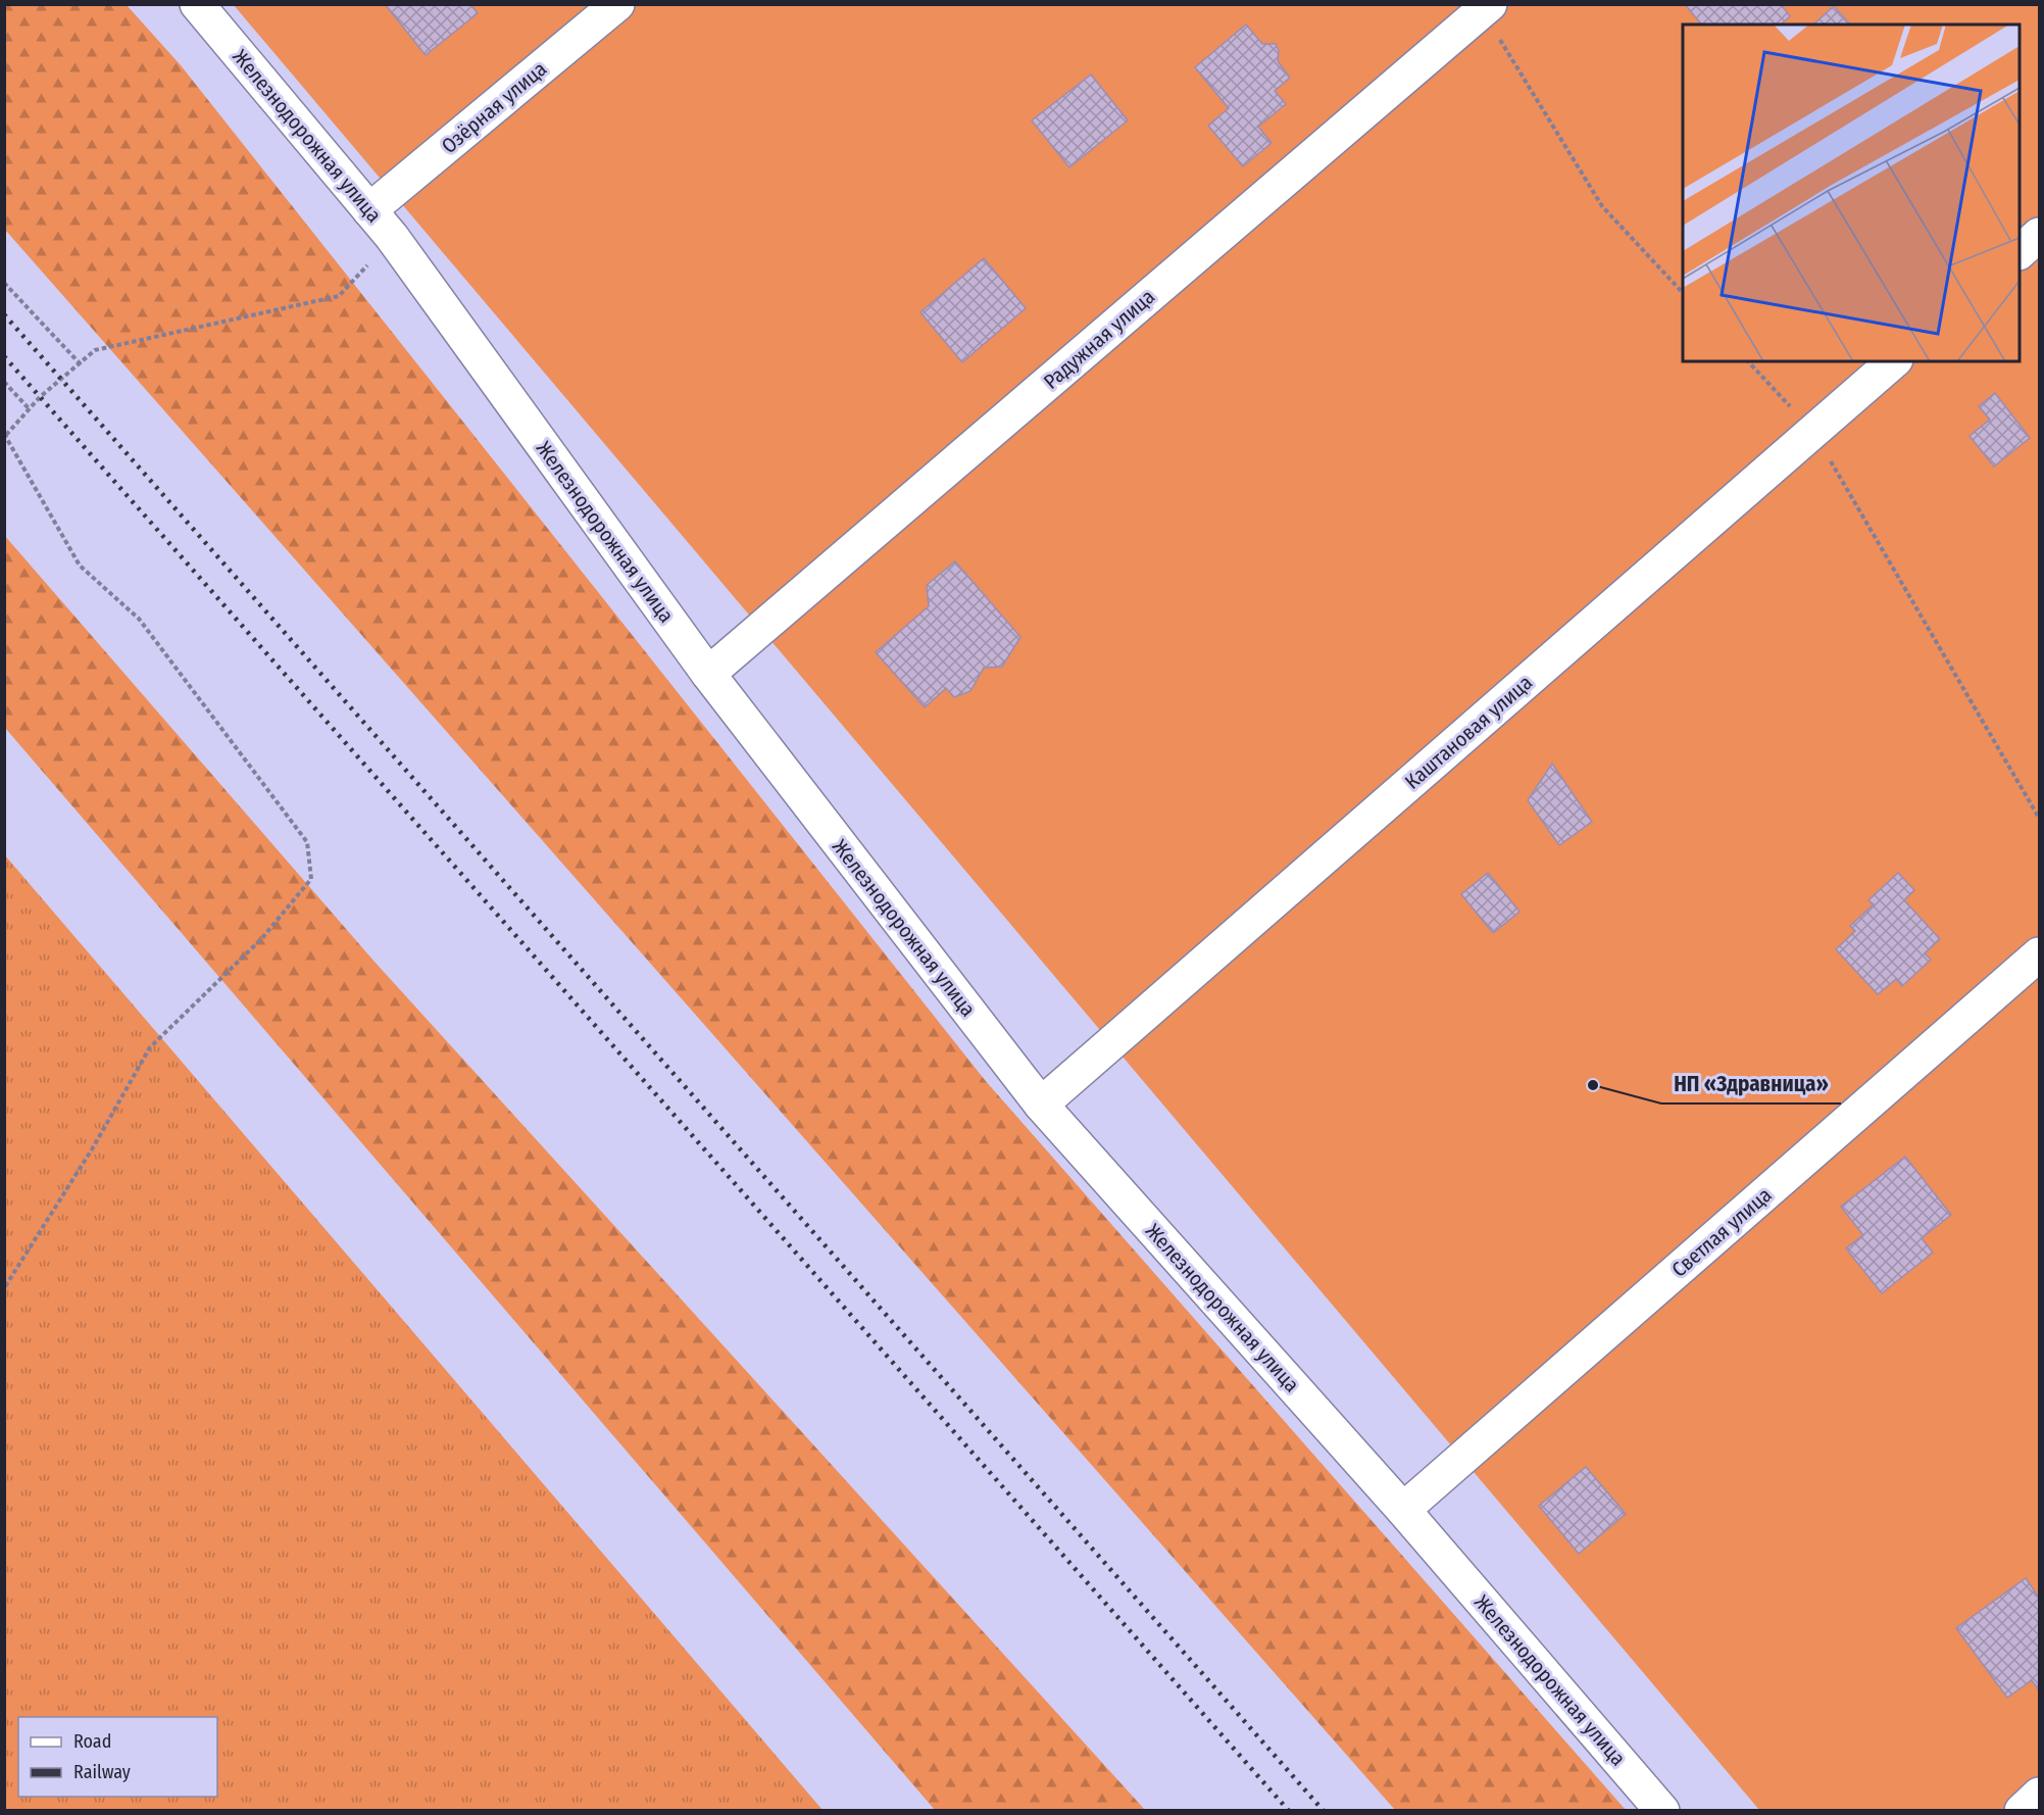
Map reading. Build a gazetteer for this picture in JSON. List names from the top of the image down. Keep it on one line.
{"streets":{"street":["Озёрная улица","Железнодорожная улица","Радужная улица","Каштановая улица","Светлая улица"]},"crossings":[["Озёрная улица","Железнодорожная улица"],["Железнодорожная улица","Радужная улица"],["Железнодорожная улица","Каштановая улица"],["Железнодорожная улица","Светлая улица"]],"places":["НП «Здравница»"],"legend":["Road","Railway"]}
